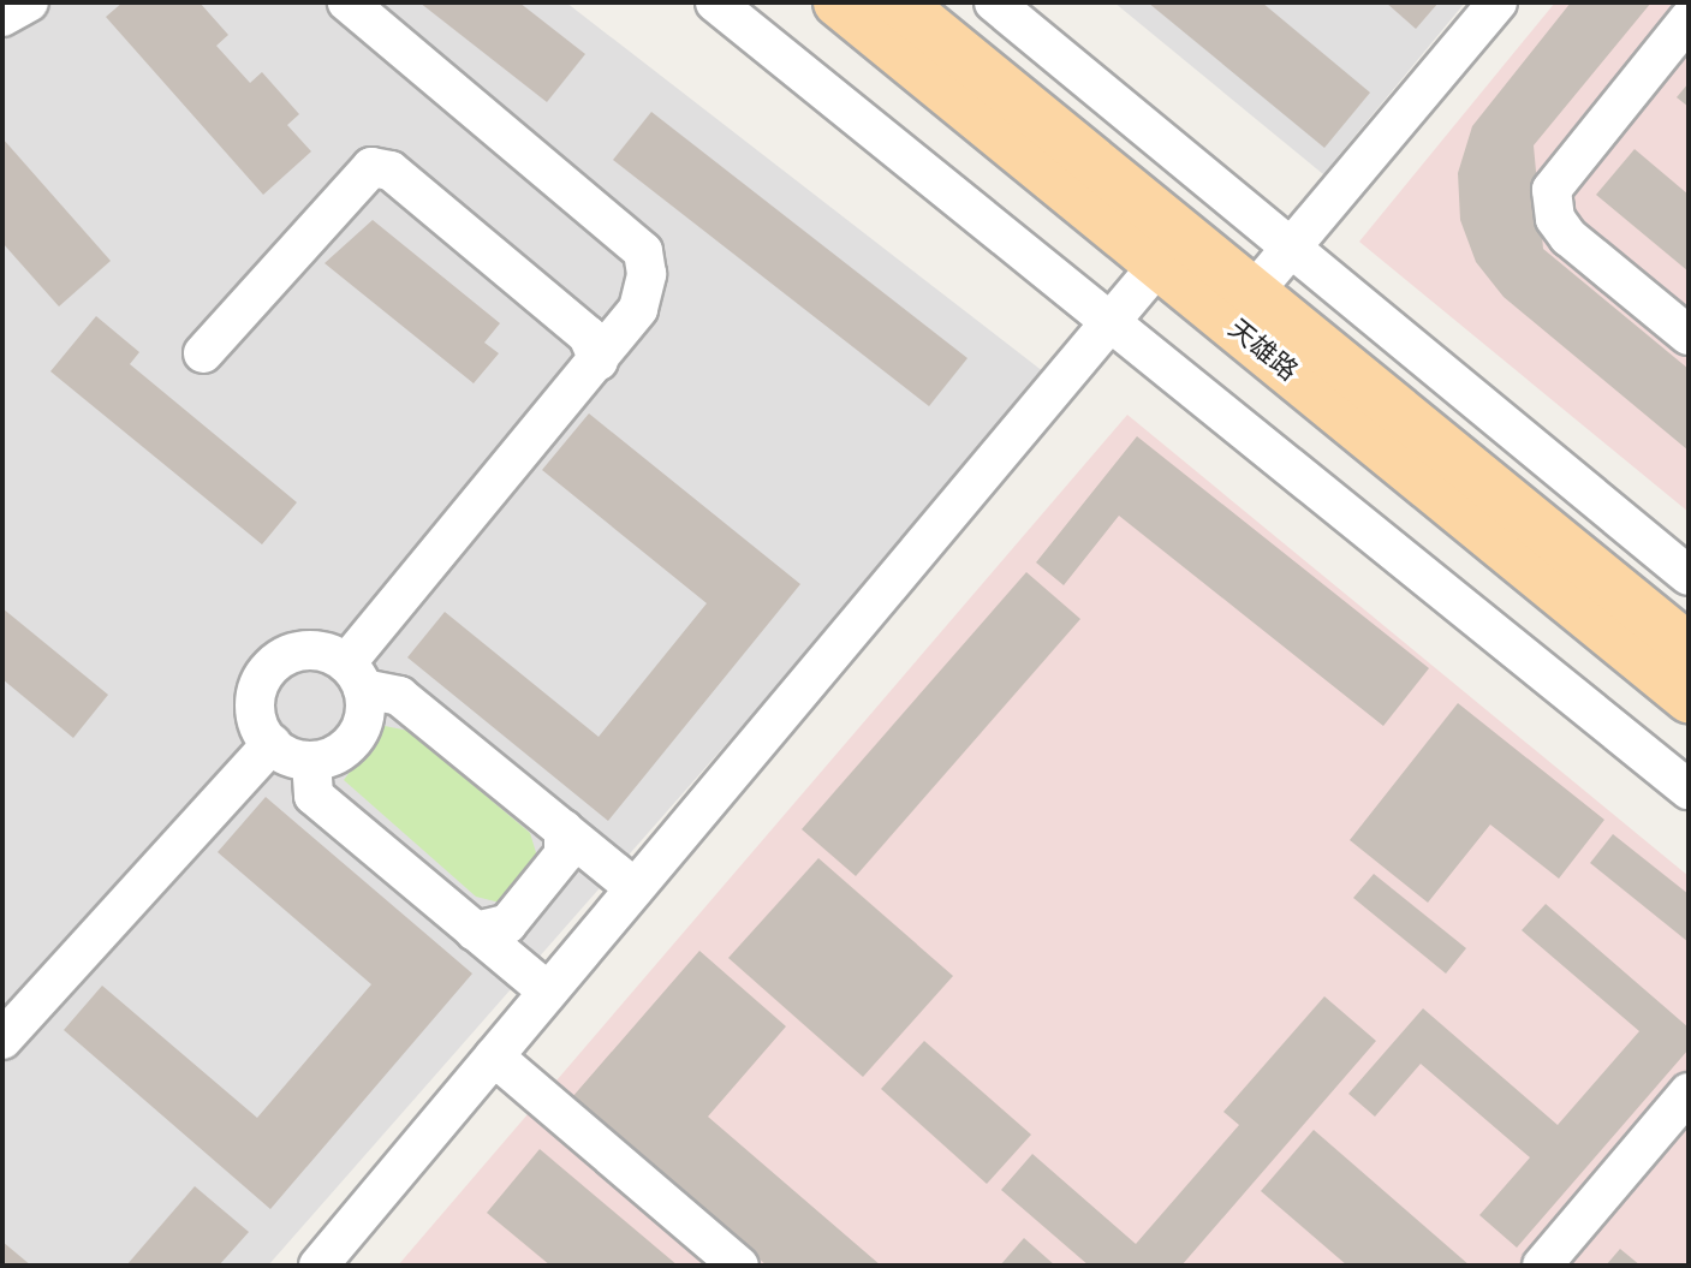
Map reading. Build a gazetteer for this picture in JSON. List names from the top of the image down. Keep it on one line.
{"streets":{"main road":["天雄路"]}}
